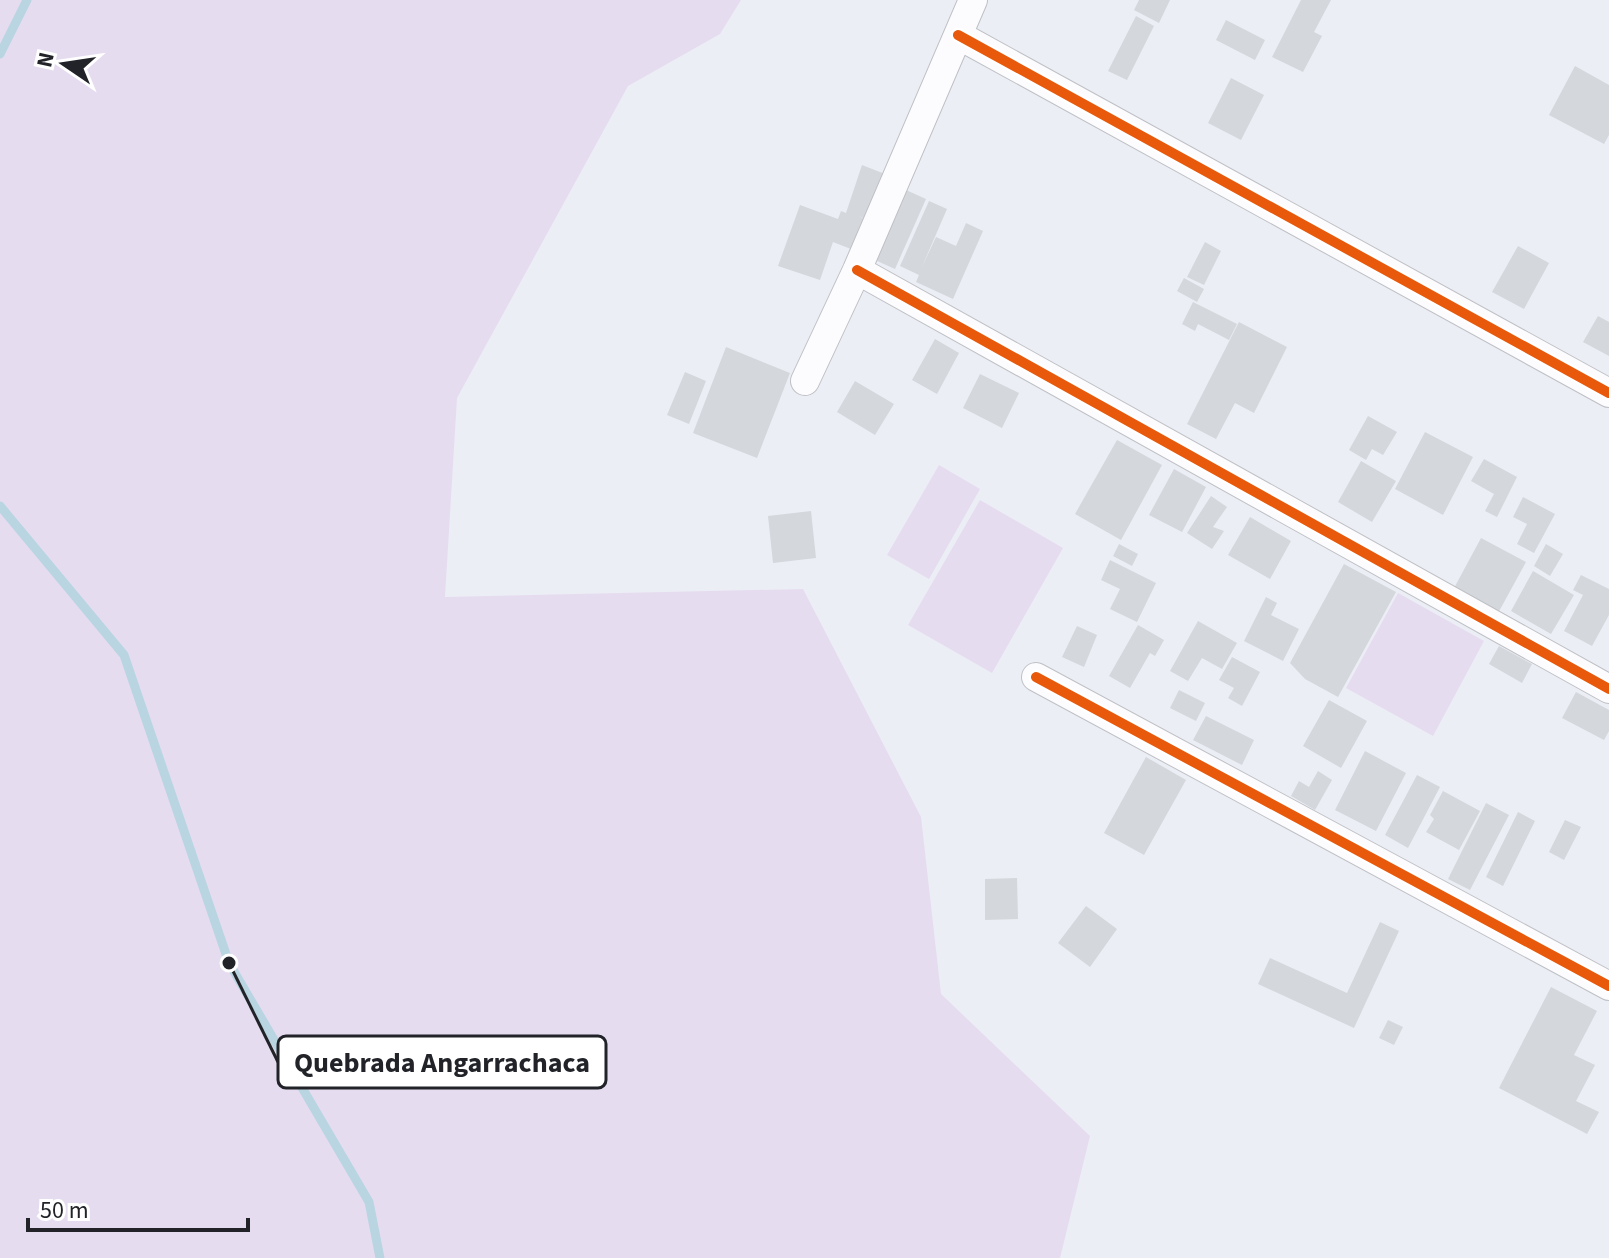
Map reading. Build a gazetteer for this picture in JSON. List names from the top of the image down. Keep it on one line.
{"places":["Quebrada Angarrachaca"],"scale_bar":"50 m","north":"left"}
